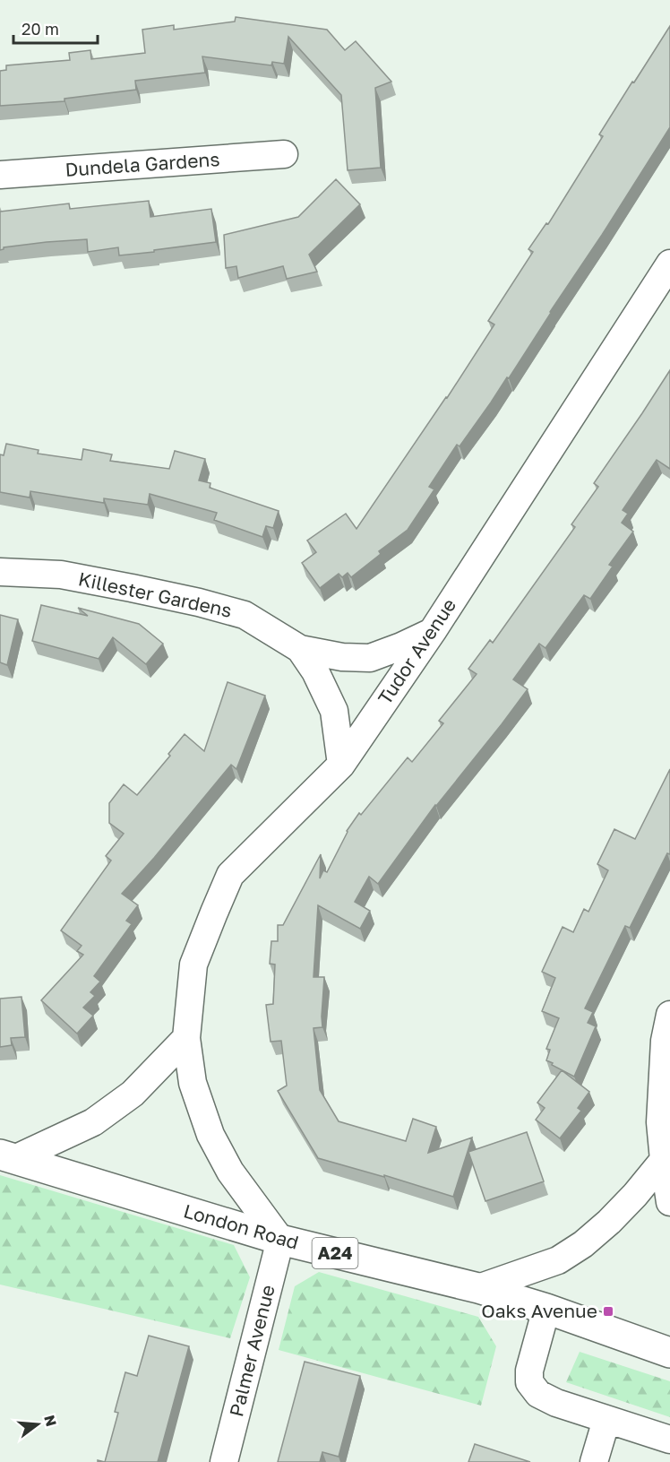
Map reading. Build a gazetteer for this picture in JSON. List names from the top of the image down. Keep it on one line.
{"streets":{"highway":["London Road","A24"],"street":["Dundela Gardens","Killester Gardens","Tudor Avenue","Palmer Avenue"]},"crossings":[["Killester Gardens","Tudor Avenue"],["Tudor Avenue","London Road"],["Tudor Avenue","Palmer Avenue"],["London Road","Palmer Avenue"]],"places":{"transit":["Oaks Avenue"]},"scale_bar":"20 m","north":"right"}
